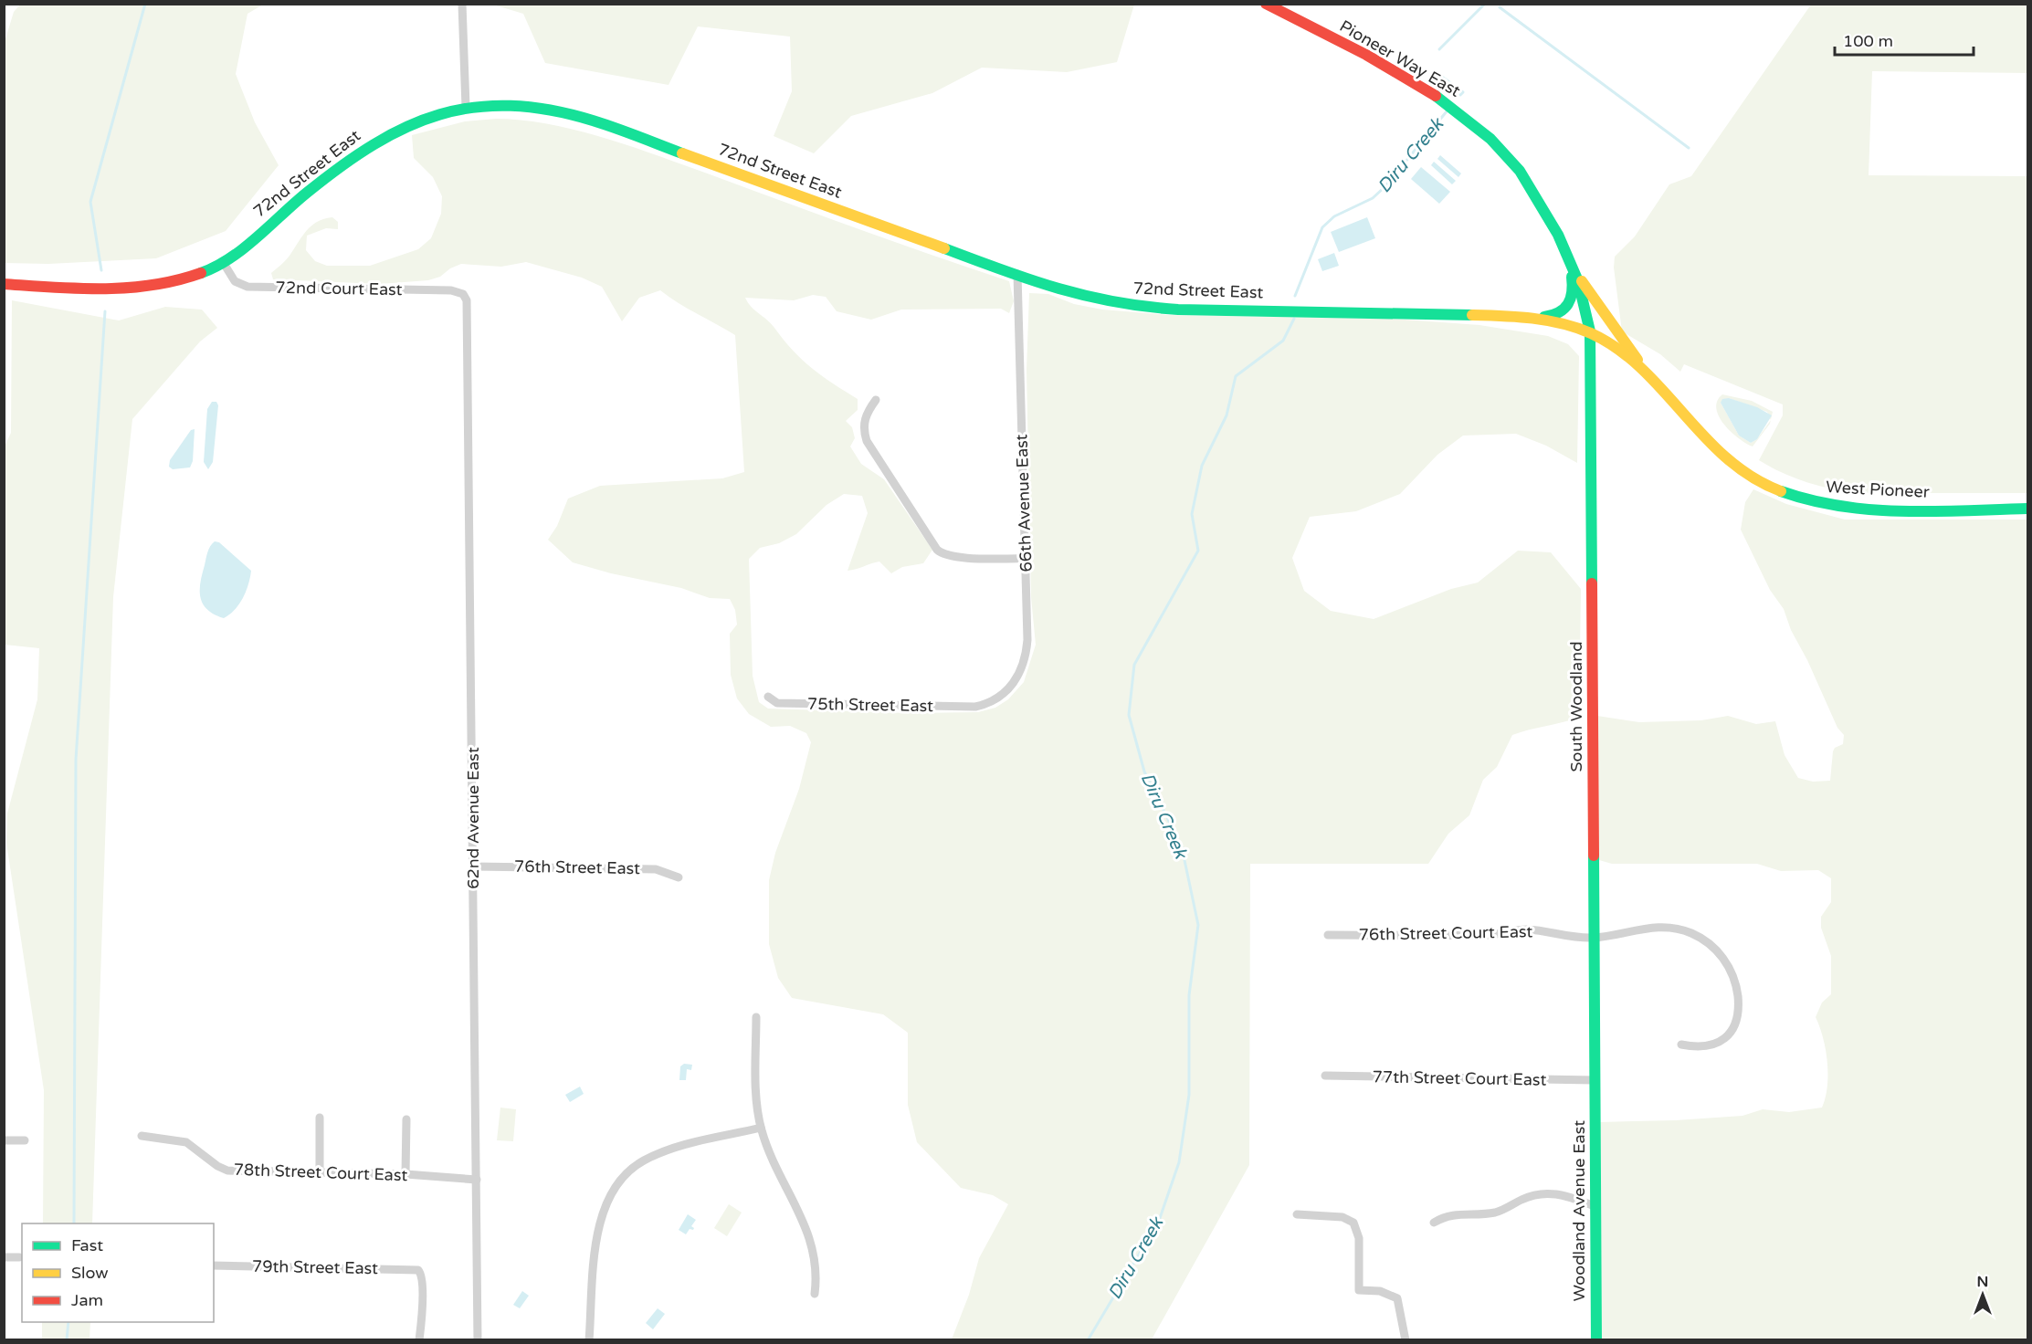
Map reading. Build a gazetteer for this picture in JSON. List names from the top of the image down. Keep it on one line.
{"streets":{"main road":["Pioneer Way East","72nd Street East","West Pioneer","South Woodland","Woodland Avenue East"],"street":["72nd Court East","66th Avenue East","75th Street East","62nd Avenue East","76th Street East","76th Street Court East","77th Street Court East","78th Street Court East","79th Street East"]},"crossings":[["Pioneer Way East","72nd Street East"],["Pioneer Way East","West Pioneer"],["Pioneer Way East","South Woodland"],["72nd Street East","72nd Court East"],["72nd Street East","West Pioneer"],["72nd Street East","66th Avenue East"],["72nd Street East","South Woodland"],["72nd Court East","62nd Avenue East"],["West Pioneer","South Woodland"],["66th Avenue East","75th Street East"],["South Woodland","76th Street Court East"],["South Woodland","77th Street Court East"],["South Woodland","Woodland Avenue East"],["62nd Avenue East","76th Street East"],["62nd Avenue East","78th Street Court East"],["77th Street Court East","Woodland Avenue East"]],"water":["Diru Creek"],"legend":["Fast","Slow","Jam"],"scale_bar":"100 m","north":"top"}
